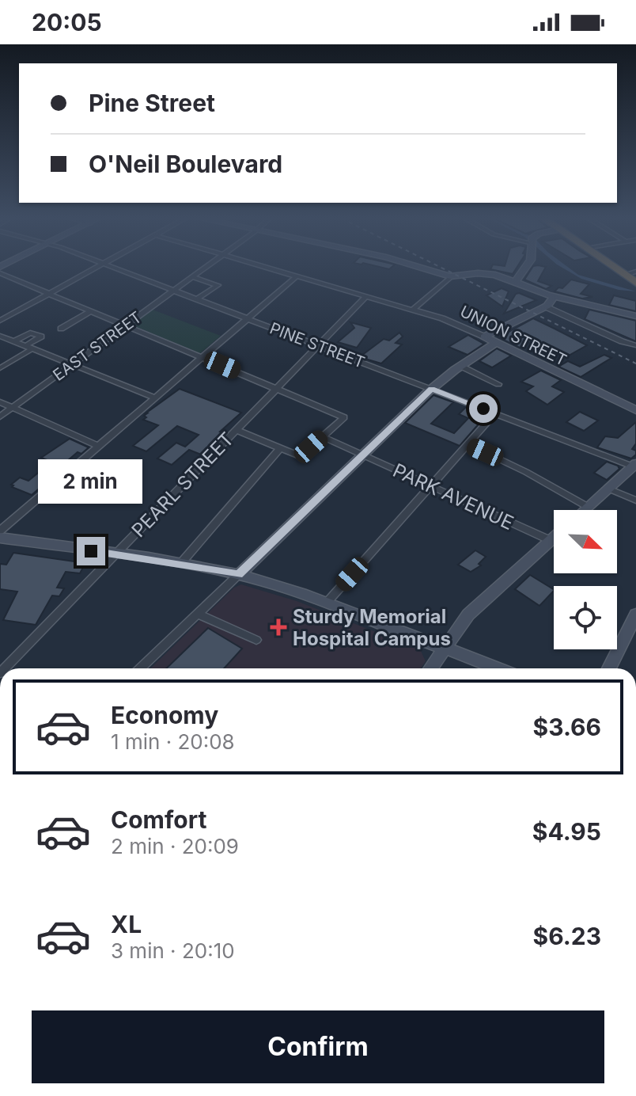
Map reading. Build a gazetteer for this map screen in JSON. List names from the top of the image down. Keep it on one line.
{"streets":{"main road":["UNION STREET"],"street":["PINE STREET","EAST STREET","PEARL STREET","PARK AVENUE"]},"crossings":[["UNION STREET","PEARL STREET"],["PINE STREET","EAST STREET"],["PINE STREET","PEARL STREET"]],"places":{"health":["Sturdy Memorial Hospital Campus"]},"north":"bottom right","page":{"status":"20:05","banner":["Pine Street","O'Neil Boulevard"],"bubble":"2 min","list":[{"name":"Economy","note":"1 min · 20:08","value":"$3.66"},{"name":"Comfort","note":"2 min · 20:09","value":"$4.95"},{"name":"XL","note":"3 min · 20:10","value":"$6.23"}],"buttons":"Confirm"}}
